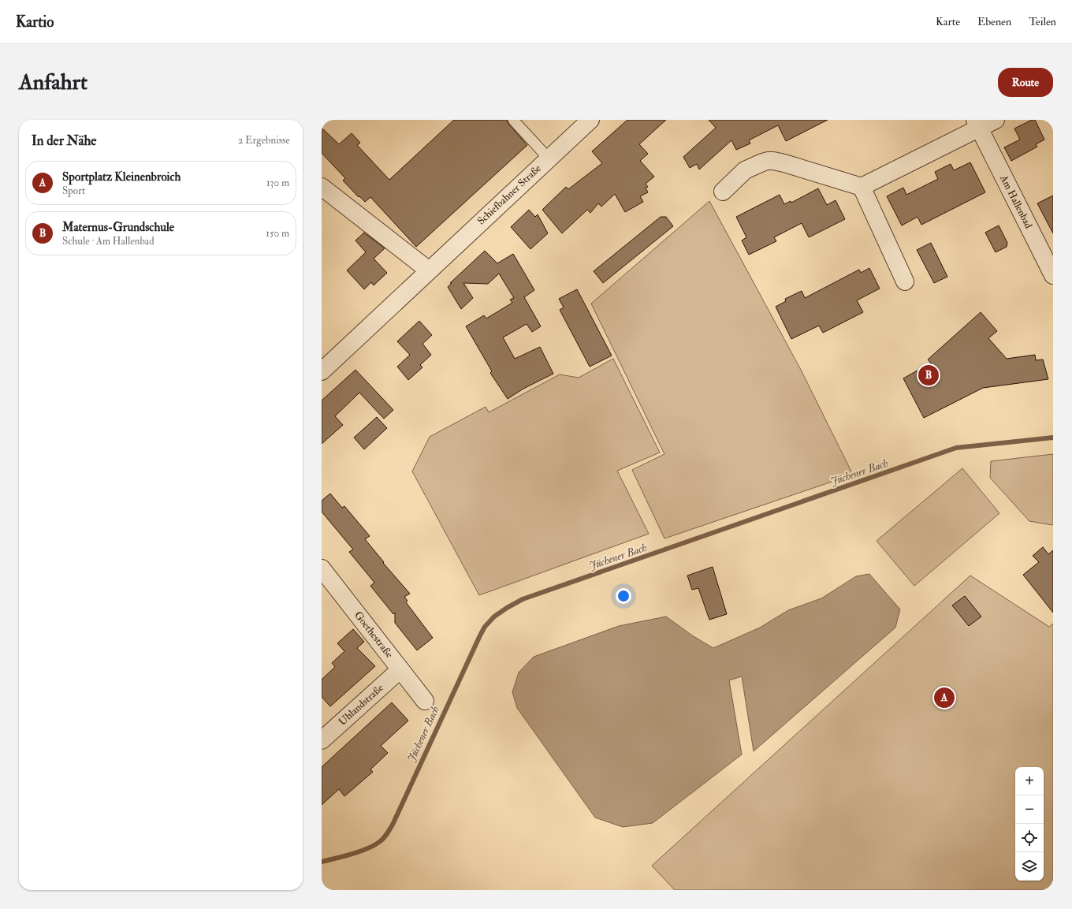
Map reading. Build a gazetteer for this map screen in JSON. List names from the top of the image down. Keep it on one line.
{"streets":{"street":["Schiefbahner Straße","Am Hallenbad","Goethestraße","Uhlandstraße"]},"crossings":[["Goethestraße","Uhlandstraße"]],"water":["Jüchener Bach"],"page":{"header":"Kartio","nav":["Karte","Ebenen","Teilen"],"buttons":"Route","title":"Anfahrt","heading":["In der Nähe","2 Ergebnisse"],"list":[{"mark":"A","name":"Sportplatz Kleinenbroich","note":"Sport","value":"130 m"},{"mark":"B","name":"Maternus-Grundschule","note":"Schule · Am Hallenbad","value":"150 m"}],"pins":["B","A"],"map_buttons":["+","−"]}}
